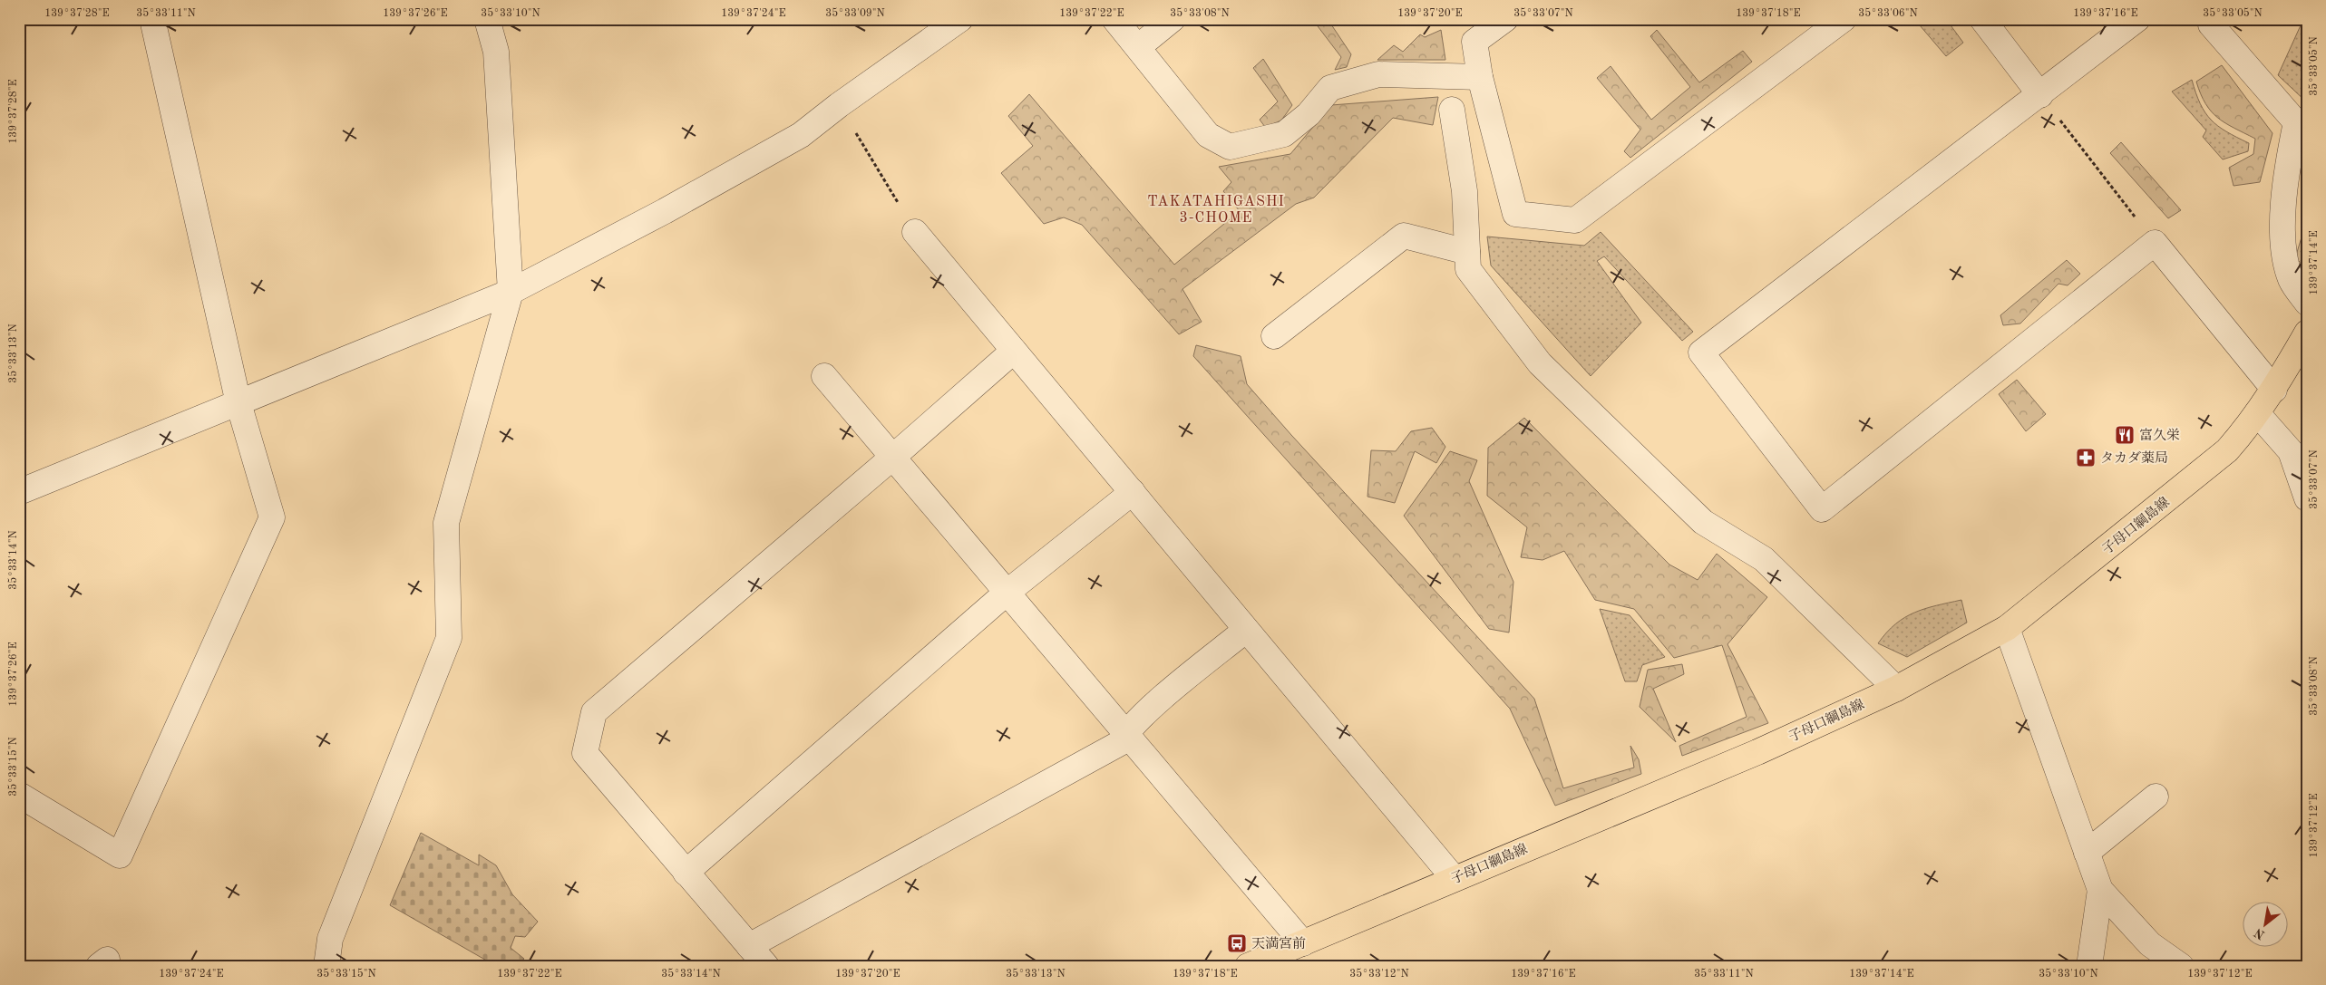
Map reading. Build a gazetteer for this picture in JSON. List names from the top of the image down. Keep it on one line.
{"streets":{"main road":["子母口綱島線"]},"districts":["TAKATAHIGASHI 3-CHOME"],"places":{"restaurant":["富久栄"],"pharmacy":["タカダ薬局"],"bus stop":["天満宮前"]},"north":"bottom left","coordinates":["139°37'28\"E","35°33'11\"N","139°37'26\"E","35°33'10\"N","139°37'24\"E","35°33'09\"N","139°37'22\"E","35°33'08\"N","139°37'20\"E","35°33'07\"N","139°37'18\"E","35°33'06\"N","139°37'16\"E","35°33'05\"N","139°37'14\"E","35°33'13\"N","35°33'14\"N","35°33'15\"N","139°37'12\"E","35°33'12\"N"]}
